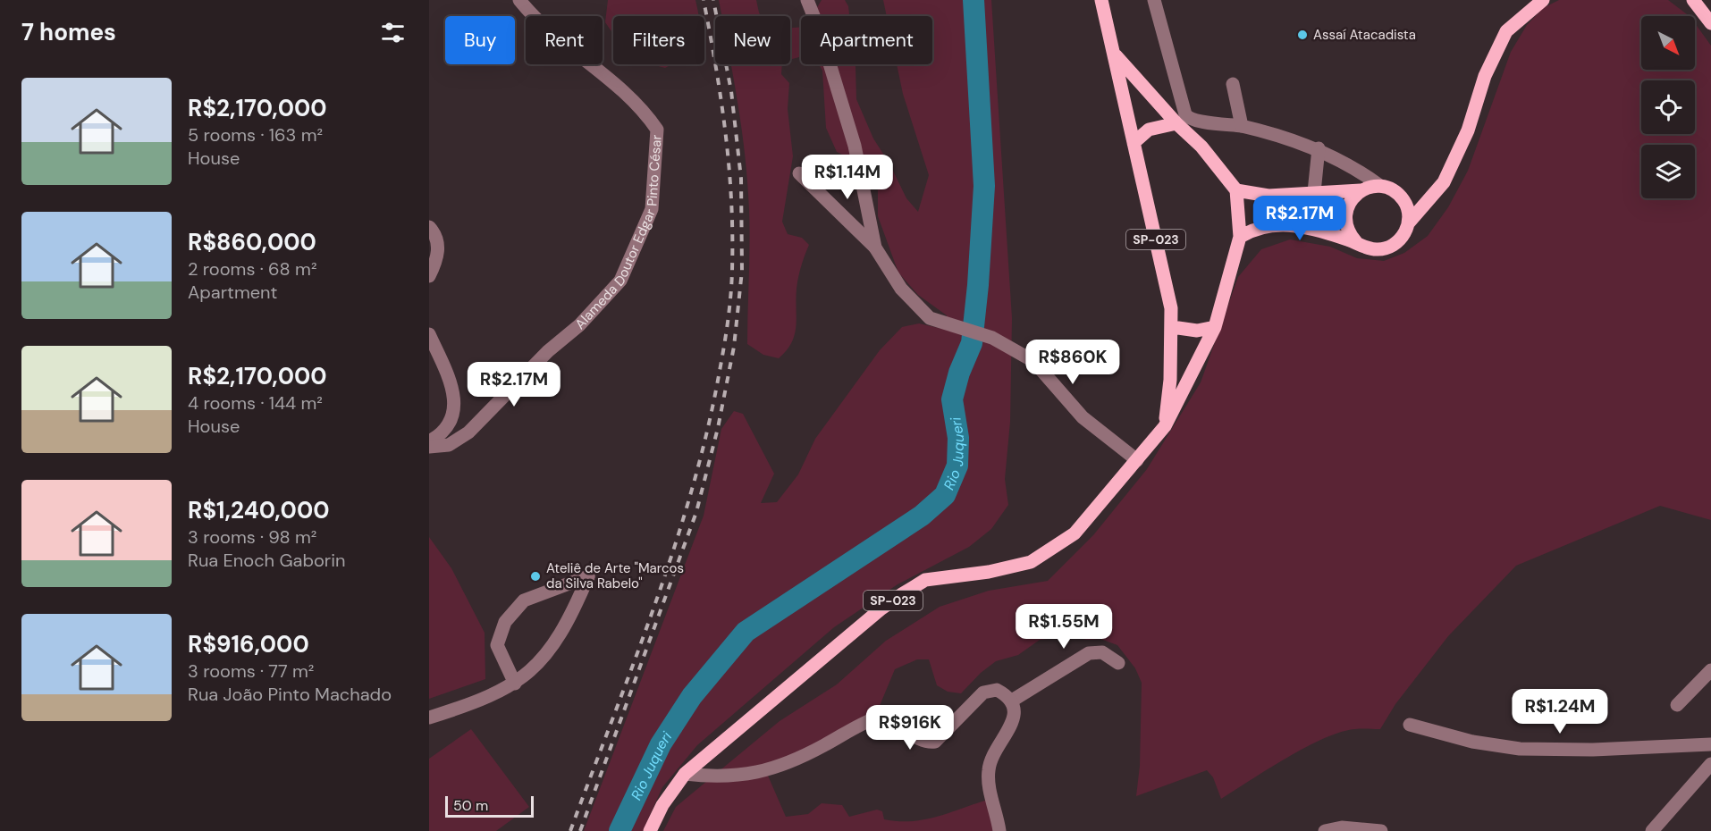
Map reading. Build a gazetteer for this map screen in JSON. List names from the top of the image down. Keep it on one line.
{"streets":{"main road":["SP-023"],"street":["Alameda Doutor Edgar Pinto César"]},"water":["Rio Juqueri"],"places":["Assaí Atacadista","Ateliê de Arte \"Marcos da Silva Rabelo\""],"scale_bar":"50 m","north":"bottom right","page":{"heading":"7 homes","chip":["Buy","Rent","Filters","New","Apartment"],"list":[{"name":"R$2,170,000","note":"5 rooms · 163 m² · House"},{"name":"R$860,000","note":"2 rooms · 68 m² · Apartment"},{"name":"R$2,170,000","note":"4 rooms · 144 m² · House"},{"name":"R$1,240,000","note":"3 rooms · 98 m² · Rua Enoch Gaborin"},{"name":"R$916,000","note":"3 rooms · 77 m² · Rua João Pinto Machado"}],"price":["R$1.14M","R$2.17M","R$860K","R$2.17M","R$1.55M","R$1.24M","R$916K"],"scale":"50 m"}}
